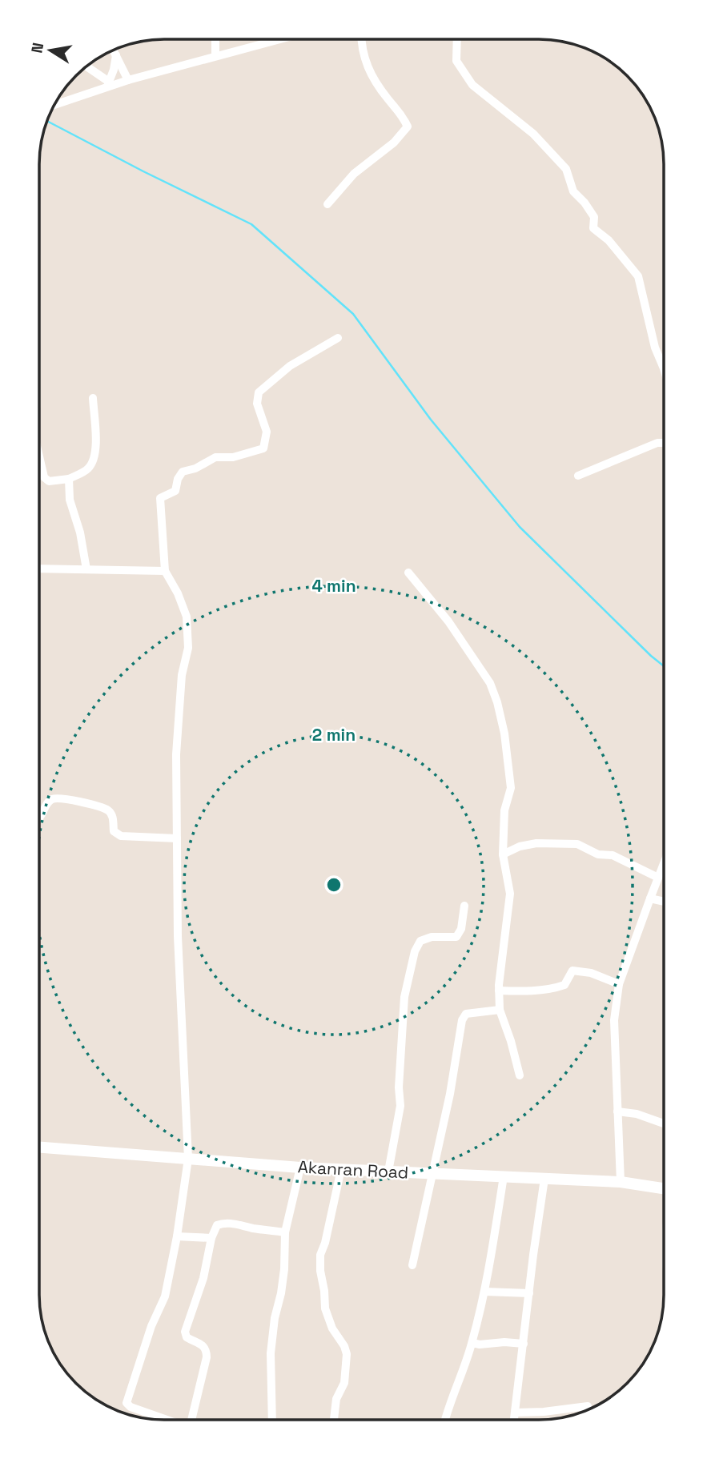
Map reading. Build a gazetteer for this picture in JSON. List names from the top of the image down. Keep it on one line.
{"streets":{"main road":["Akanran Road"]},"north":"left","rings":["4 min","2 min"]}
